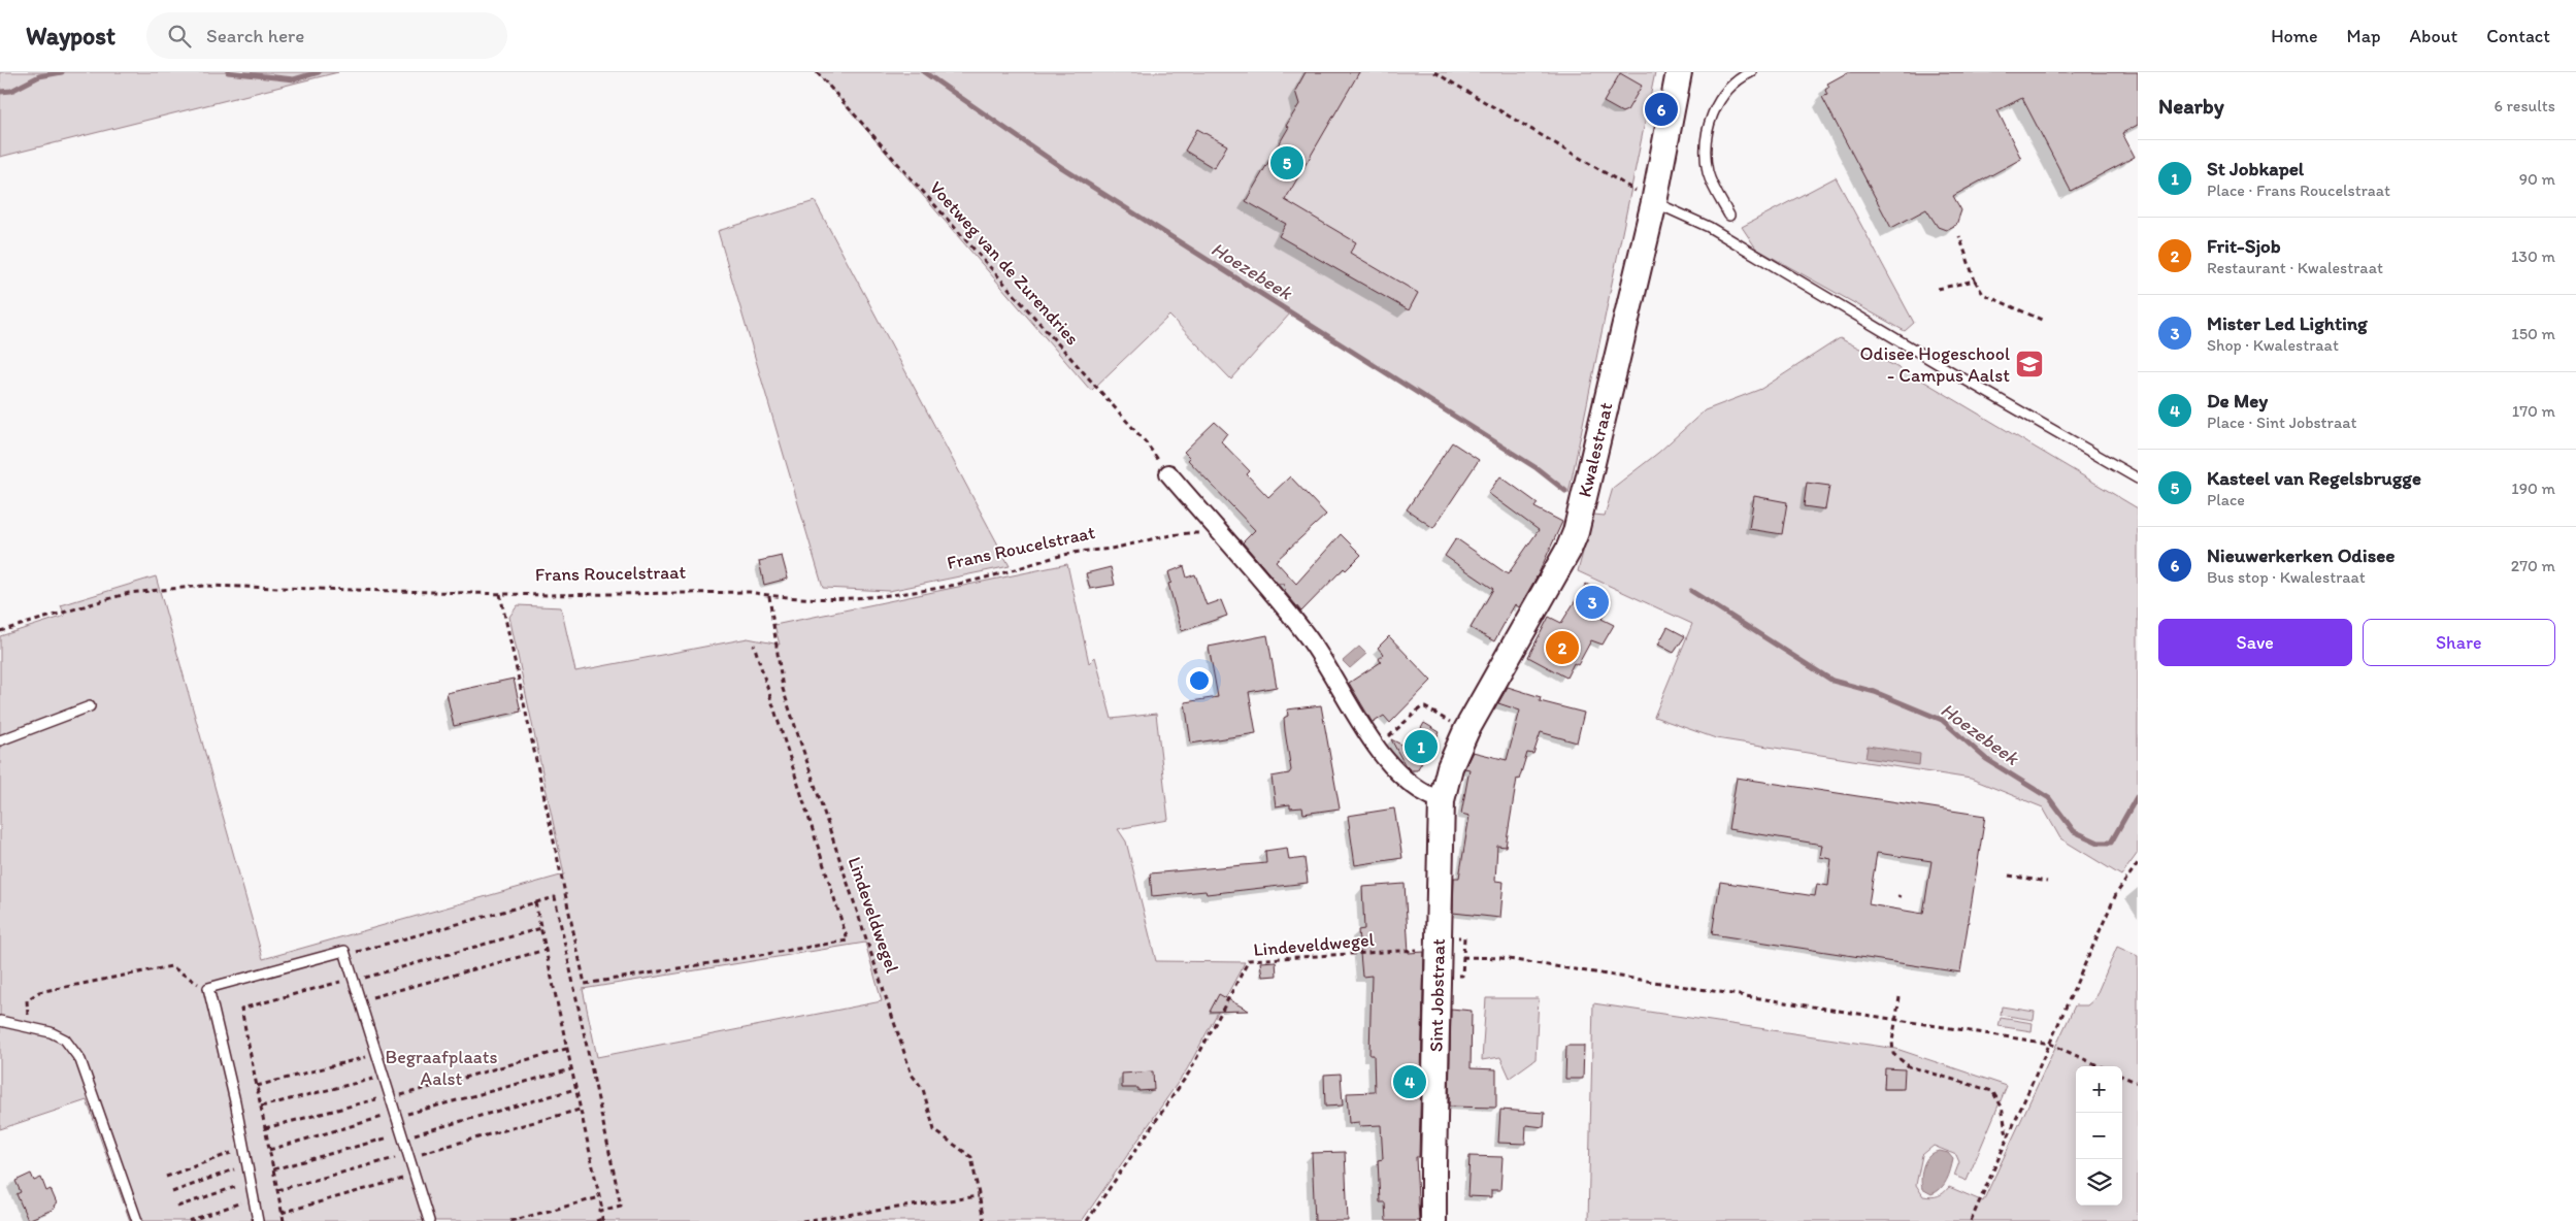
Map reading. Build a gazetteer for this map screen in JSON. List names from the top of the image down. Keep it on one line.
{"streets":{"street":["Kwalestraat","Sint Jobstraat"],"path":["Voetweg van de Zurendries","Frans Roucelstraat","Lindeveldwegel"]},"crossings":[["Kwalestraat","Sint Jobstraat"],["Frans Roucelstraat","Lindeveldwegel"],["Lindeveldwegel","Sint Jobstraat"]],"water":["Hoezebeek"],"parks":["Begraafplaats Aalst"],"places":{"school or university":["Odisee Hogeschool - Campus Aalst"]},"page":{"header":"Waypost","search":"Search here","nav":["Home","Map","About","Contact"],"heading":["Nearby","6 results"],"pins":["6","5","3","2","1","4"],"list":[{"mark":"1","name":"St Jobkapel","note":"Place · Frans Roucelstraat","value":"90 m"},{"mark":"2","name":"Frit-Sjob","note":"Restaurant · Kwalestraat","value":"130 m"},{"mark":"3","name":"Mister Led Lighting","note":"Shop · Kwalestraat","value":"150 m"},{"mark":"4","name":"De Mey","note":"Place · Sint Jobstraat","value":"170 m"},{"mark":"5","name":"Kasteel van Regelsbrugge","note":"Place","value":"190 m"},{"mark":"6","name":"Nieuwerkerken Odisee","note":"Bus stop · Kwalestraat","value":"270 m"}],"buttons":["Save","Share"],"map_buttons":["+","−"]}}
